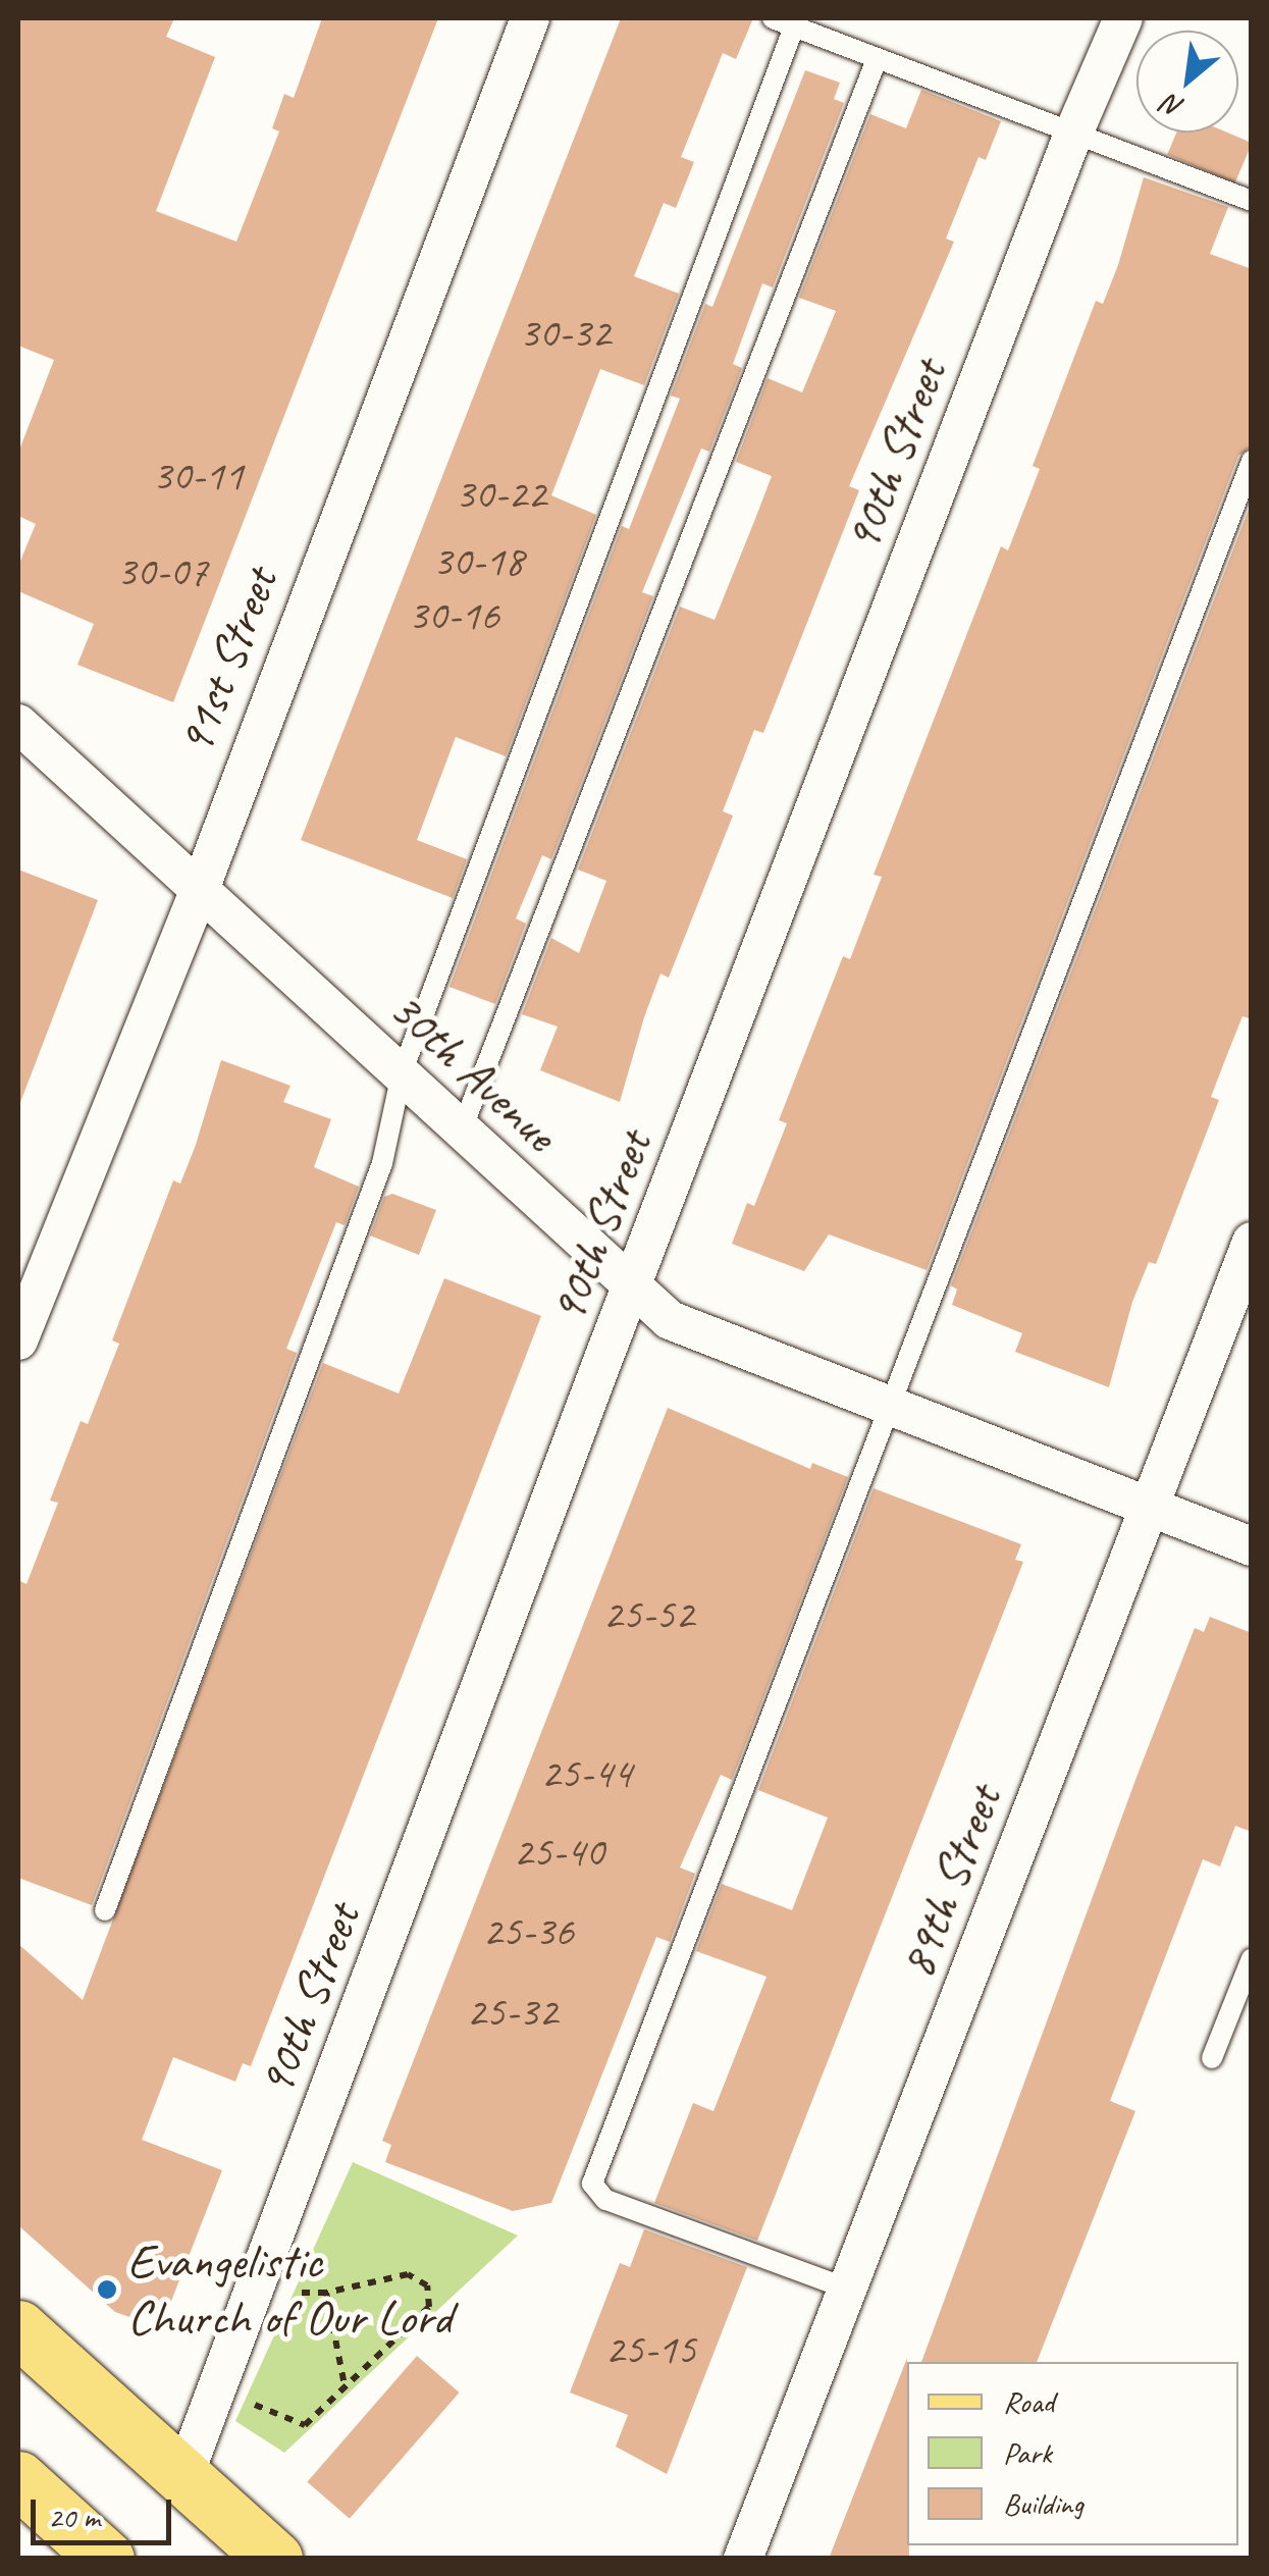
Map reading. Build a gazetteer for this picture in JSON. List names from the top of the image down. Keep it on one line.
{"streets":{"street":["90th Street","91st Street","30th Avenue","89th Street"]},"crossings":[["90th Street","30th Avenue"],["91st Street","30th Avenue"],["30th Avenue","89th Street"]],"places":["Evangelistic Church of Our Lord"],"house_numbers":["30-32","30-11","30-22","30-18","30-07","30-16","25-52","25-44","25-40","25-36","25-32","25-15"],"legend":["Road","Park","Building"],"scale_bar":"20 m","north":"bottom left"}
